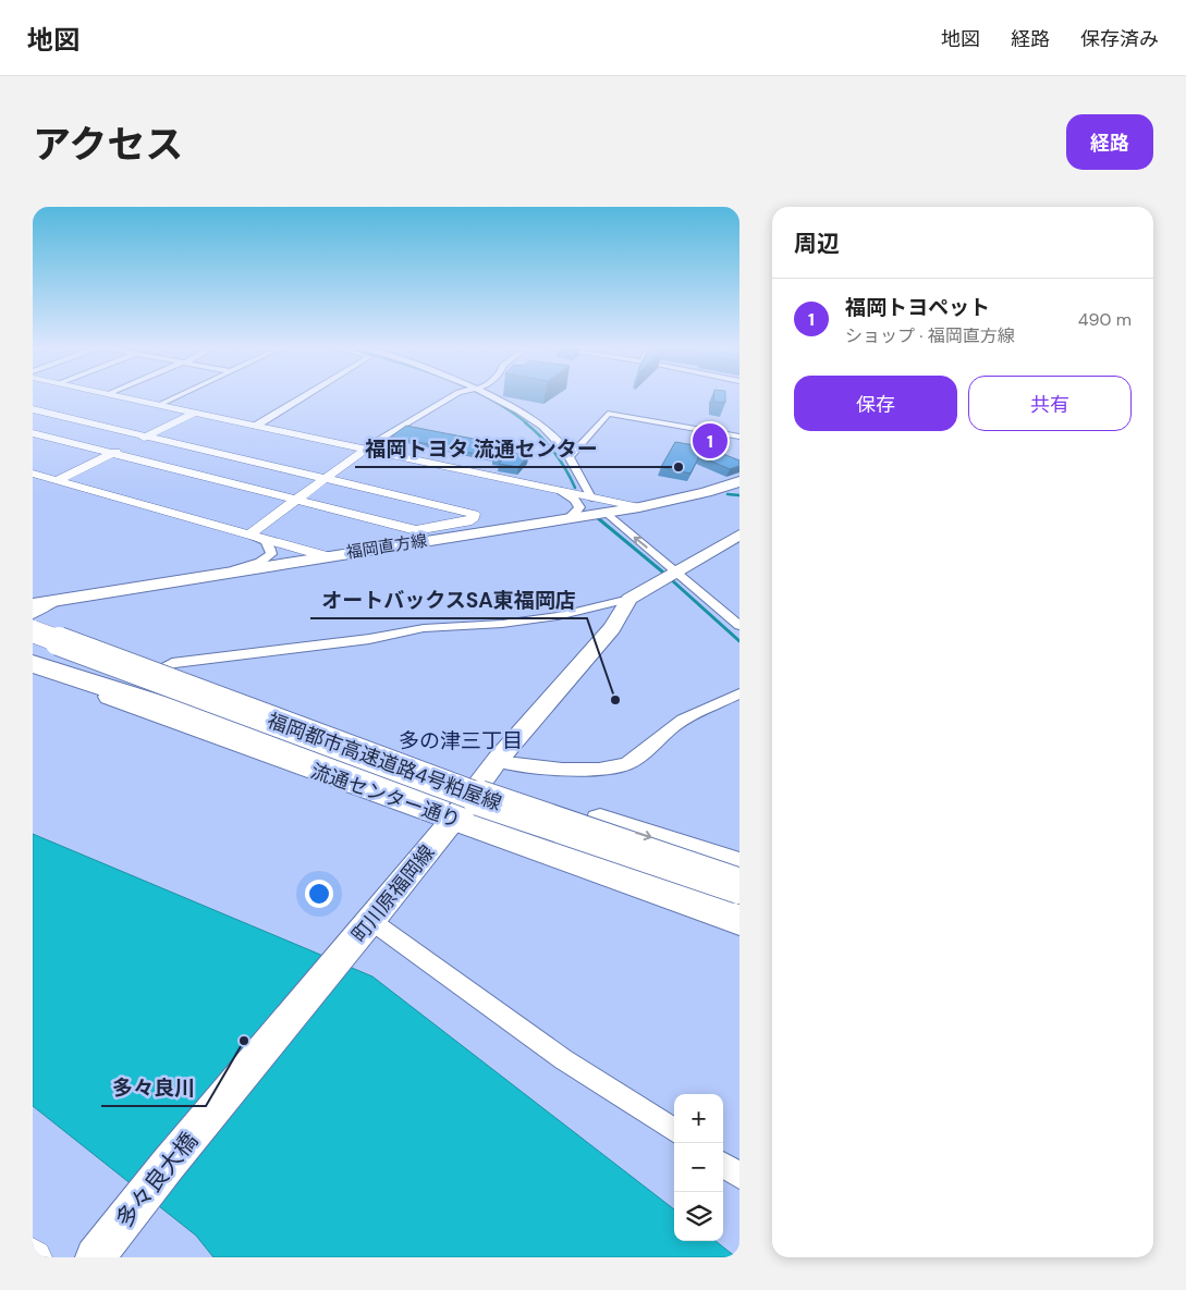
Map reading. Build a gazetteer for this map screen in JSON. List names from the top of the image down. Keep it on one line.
{"streets":{"highway":["福岡都市高速道路4号粕屋線","流通センター通り"],"main road":["福岡直方線","町川原福岡線","多々良大橋"]},"crossings":[["福岡都市高速道路4号粕屋線","流通センター通り"],["流通センター通り","町川原福岡線"],["町川原福岡線","多々良大橋"]],"districts":["多の津三丁目"],"places":["福岡トヨタ 流通センター","オートバックスSA東福岡店","多々良川"],"page":{"header":"地図","nav":["地図","経路","保存済み"],"title":"アクセス","buttons":["経路",["保存","共有"]],"heading":"周辺","list":[{"mark":"1","name":"福岡トヨペット","note":"ショップ · 福岡直方線","value":"490 m"}],"pins":"1","map_buttons":["+","−"]}}
